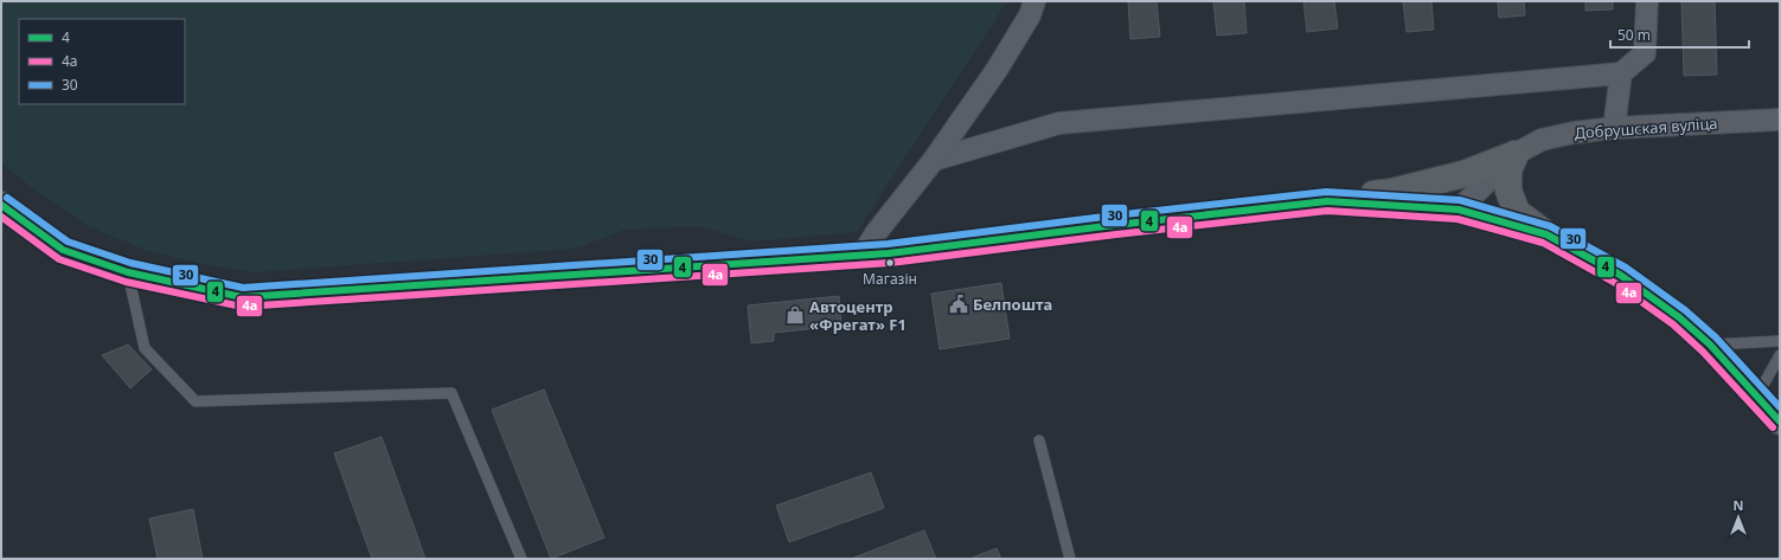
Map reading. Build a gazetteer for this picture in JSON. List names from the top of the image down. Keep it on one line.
{"streets":{"street":["Добрушская вуліца"]},"places":{"other":["Магазін"],"public building":["Белпошта"],"shop":["Автоцентр «Фрегат» F1"]},"lines":["transit line 30","transit line 4","transit line 4а"],"legend":["4","4а","30"],"scale_bar":"50 m","north":"top"}
